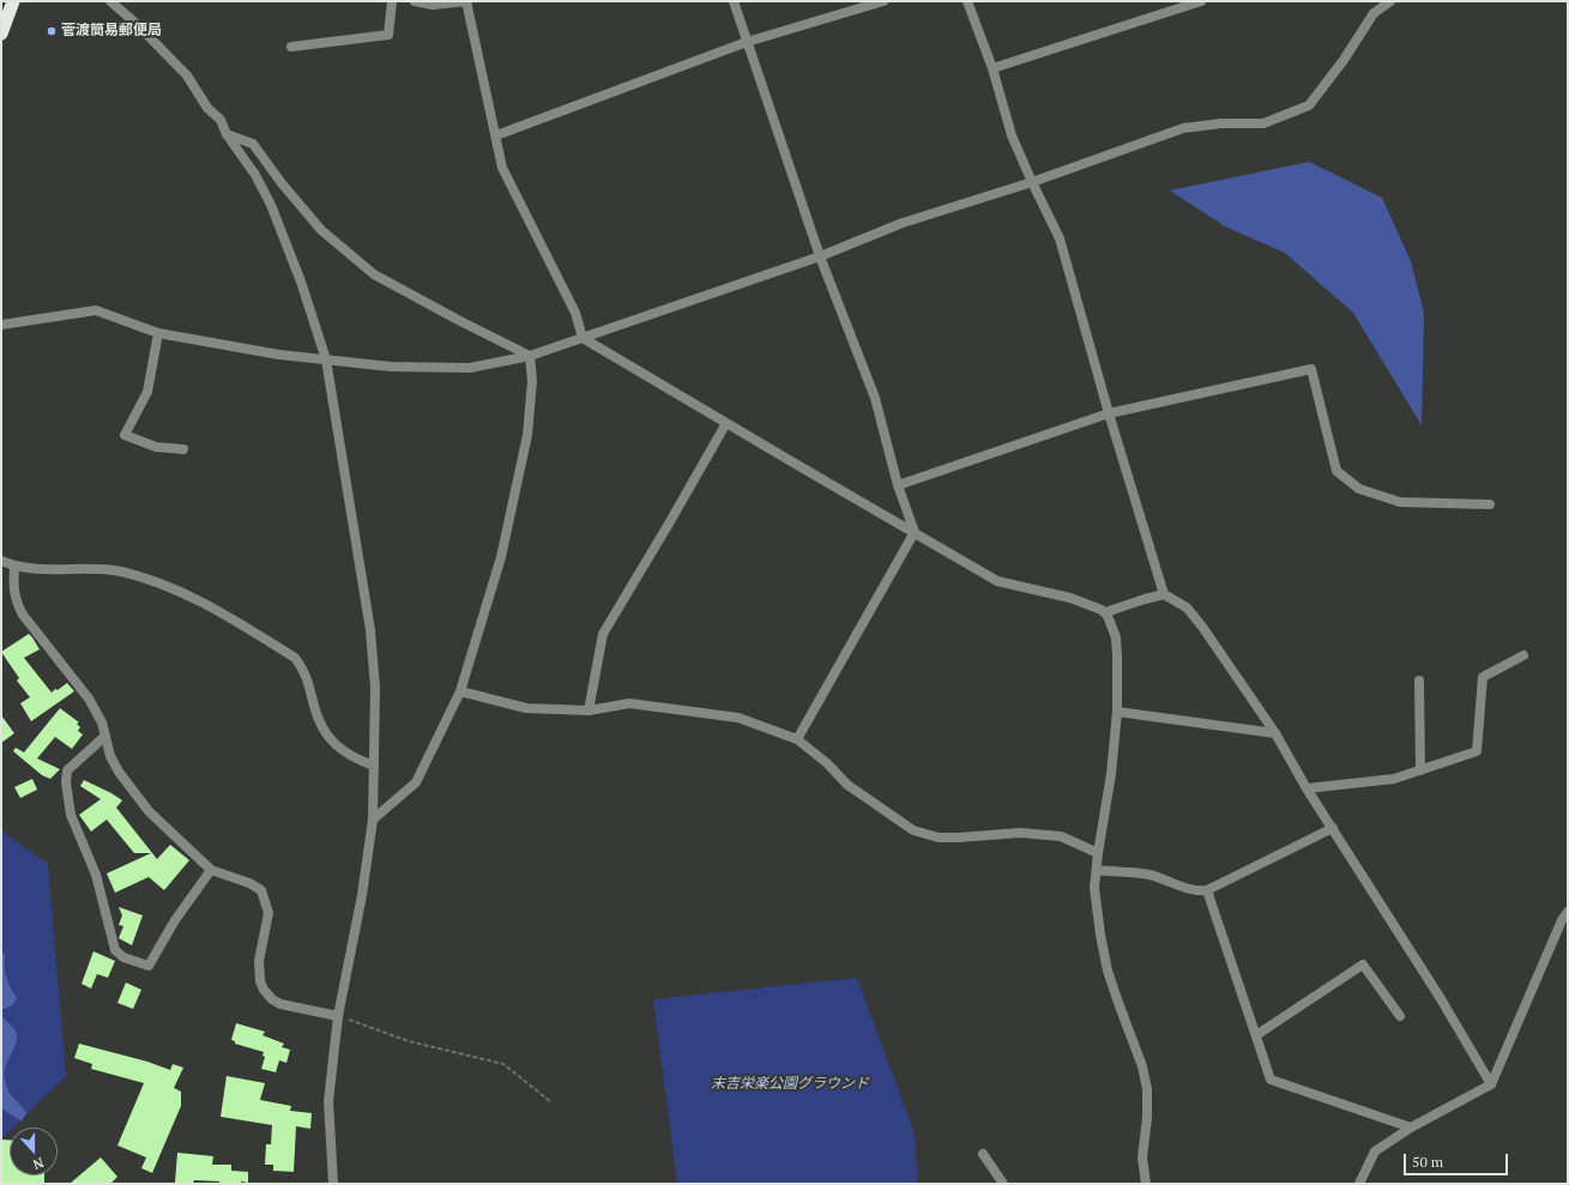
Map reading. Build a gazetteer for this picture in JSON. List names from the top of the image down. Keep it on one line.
{"parks":["末吉栄楽公園グラウンド"],"places":["菅渡簡易郵便局"],"scale_bar":"50 m","north":"bottom"}
